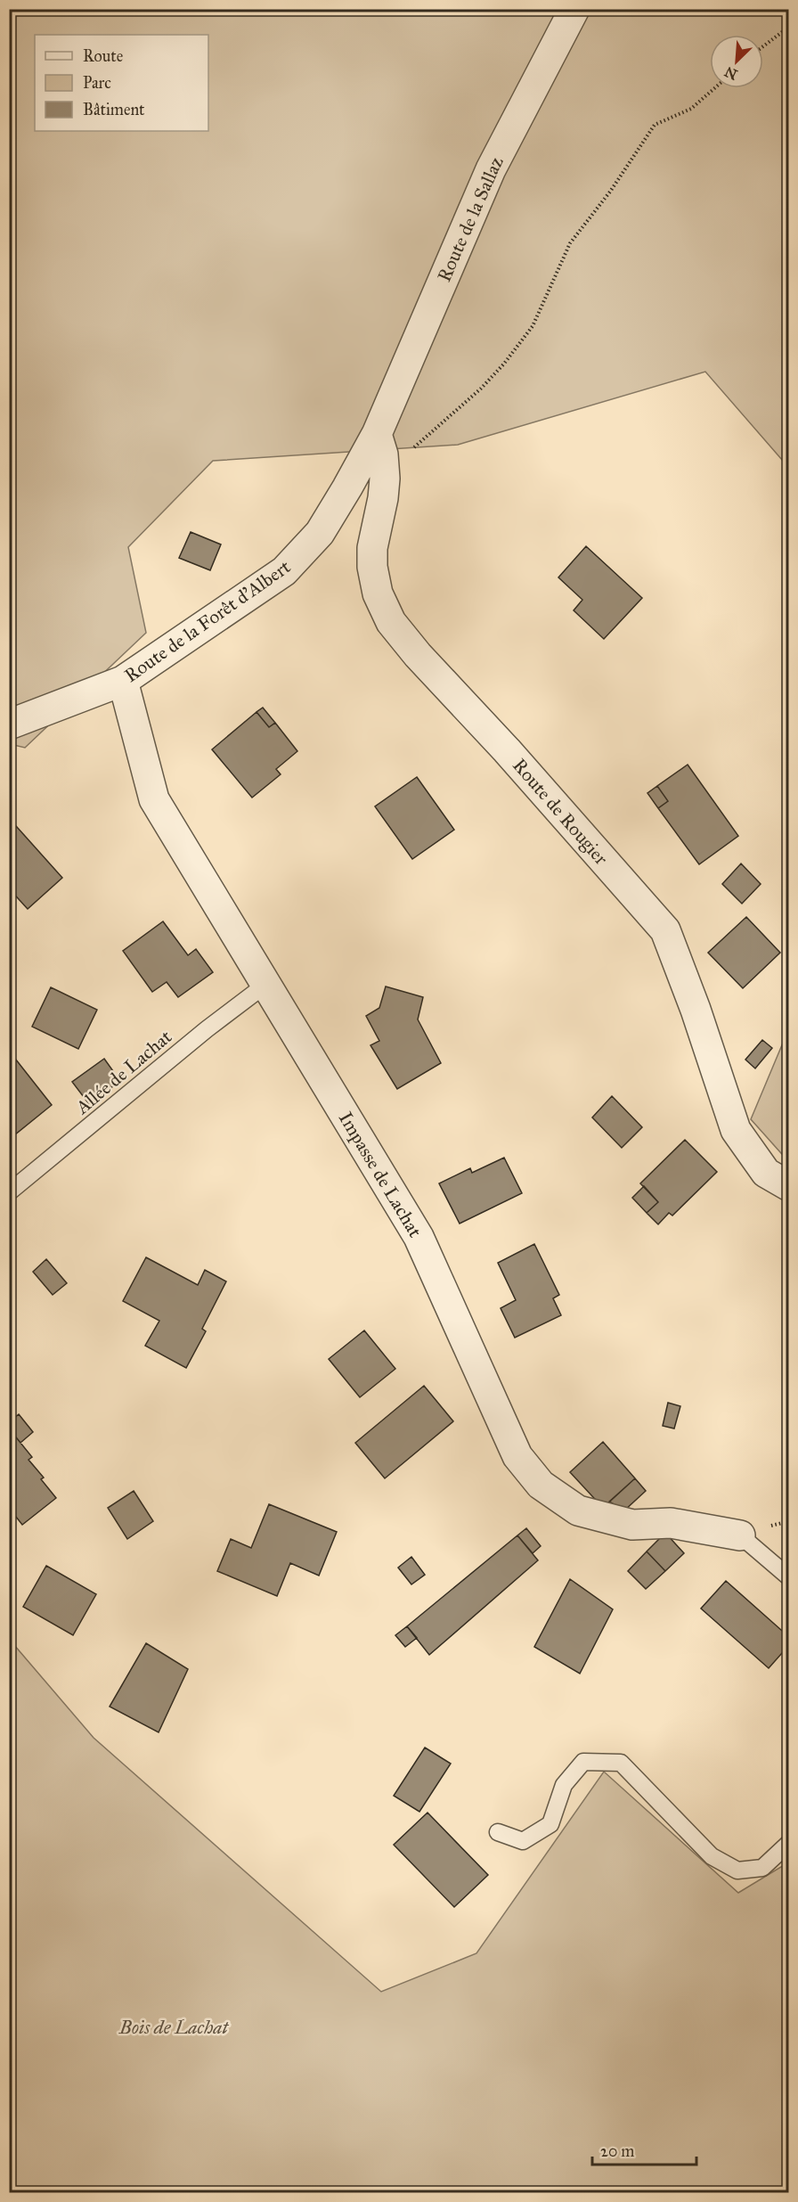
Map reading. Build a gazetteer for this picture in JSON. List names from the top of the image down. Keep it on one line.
{"streets":{"street":["Route de la Sallaz","Route de la Forêt d'Albert","Route de Rougier","Impasse de Lachat"],"lane":["Allée de Lachat"]},"crossings":[["Route de la Sallaz","Route de la Forêt d'Albert"],["Route de la Sallaz","Route de Rougier"],["Route de la Forêt d'Albert","Route de Rougier"],["Route de la Forêt d'Albert","Impasse de Lachat"],["Allée de Lachat","Impasse de Lachat"]],"parks":["Bois de Lachat"],"legend":["Route","Parc","Bâtiment"],"scale_bar":"20 m","north":"bottom left"}
